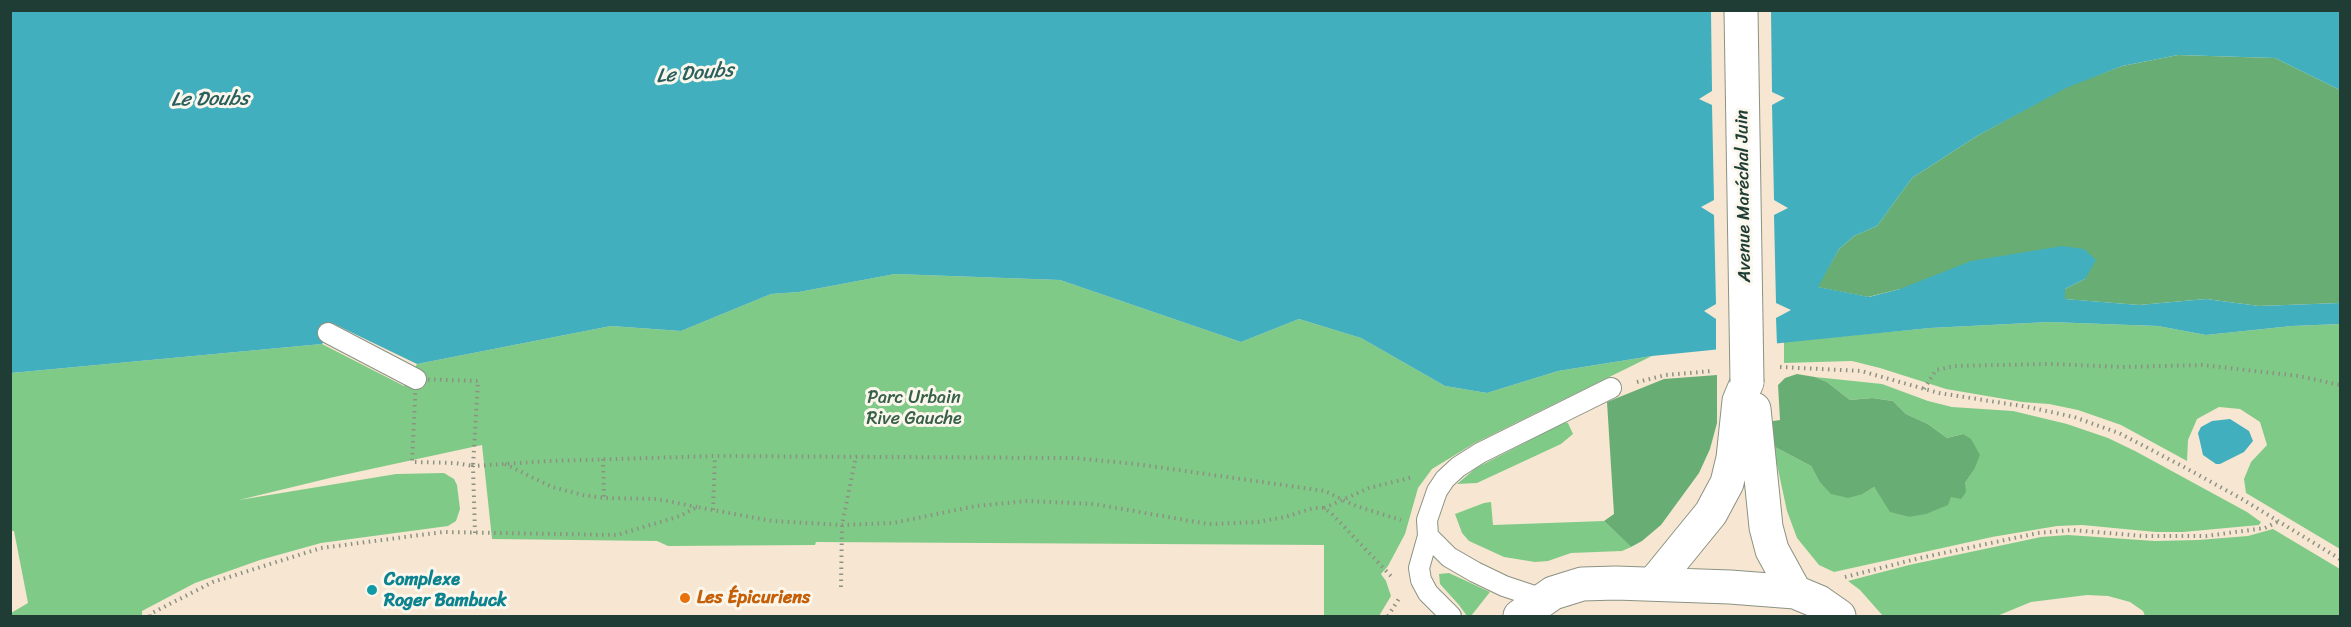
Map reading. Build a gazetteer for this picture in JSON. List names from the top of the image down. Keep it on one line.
{"streets":{"main road":["Avenue Maréchal Juin"]},"water":["Le Doubs"],"parks":["Parc Urbain Rive Gauche"],"places":["Complexe Roger Bambuck","Les Épicuriens"]}
